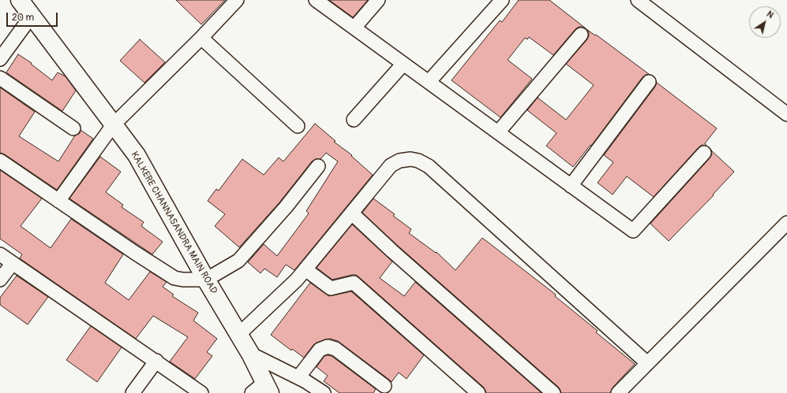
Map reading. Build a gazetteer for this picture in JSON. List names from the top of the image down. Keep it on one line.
{"streets":{"main road":["KALKERE CHANNASANDRA MAIN ROAD"]},"scale_bar":"20 m","north":"top right"}
